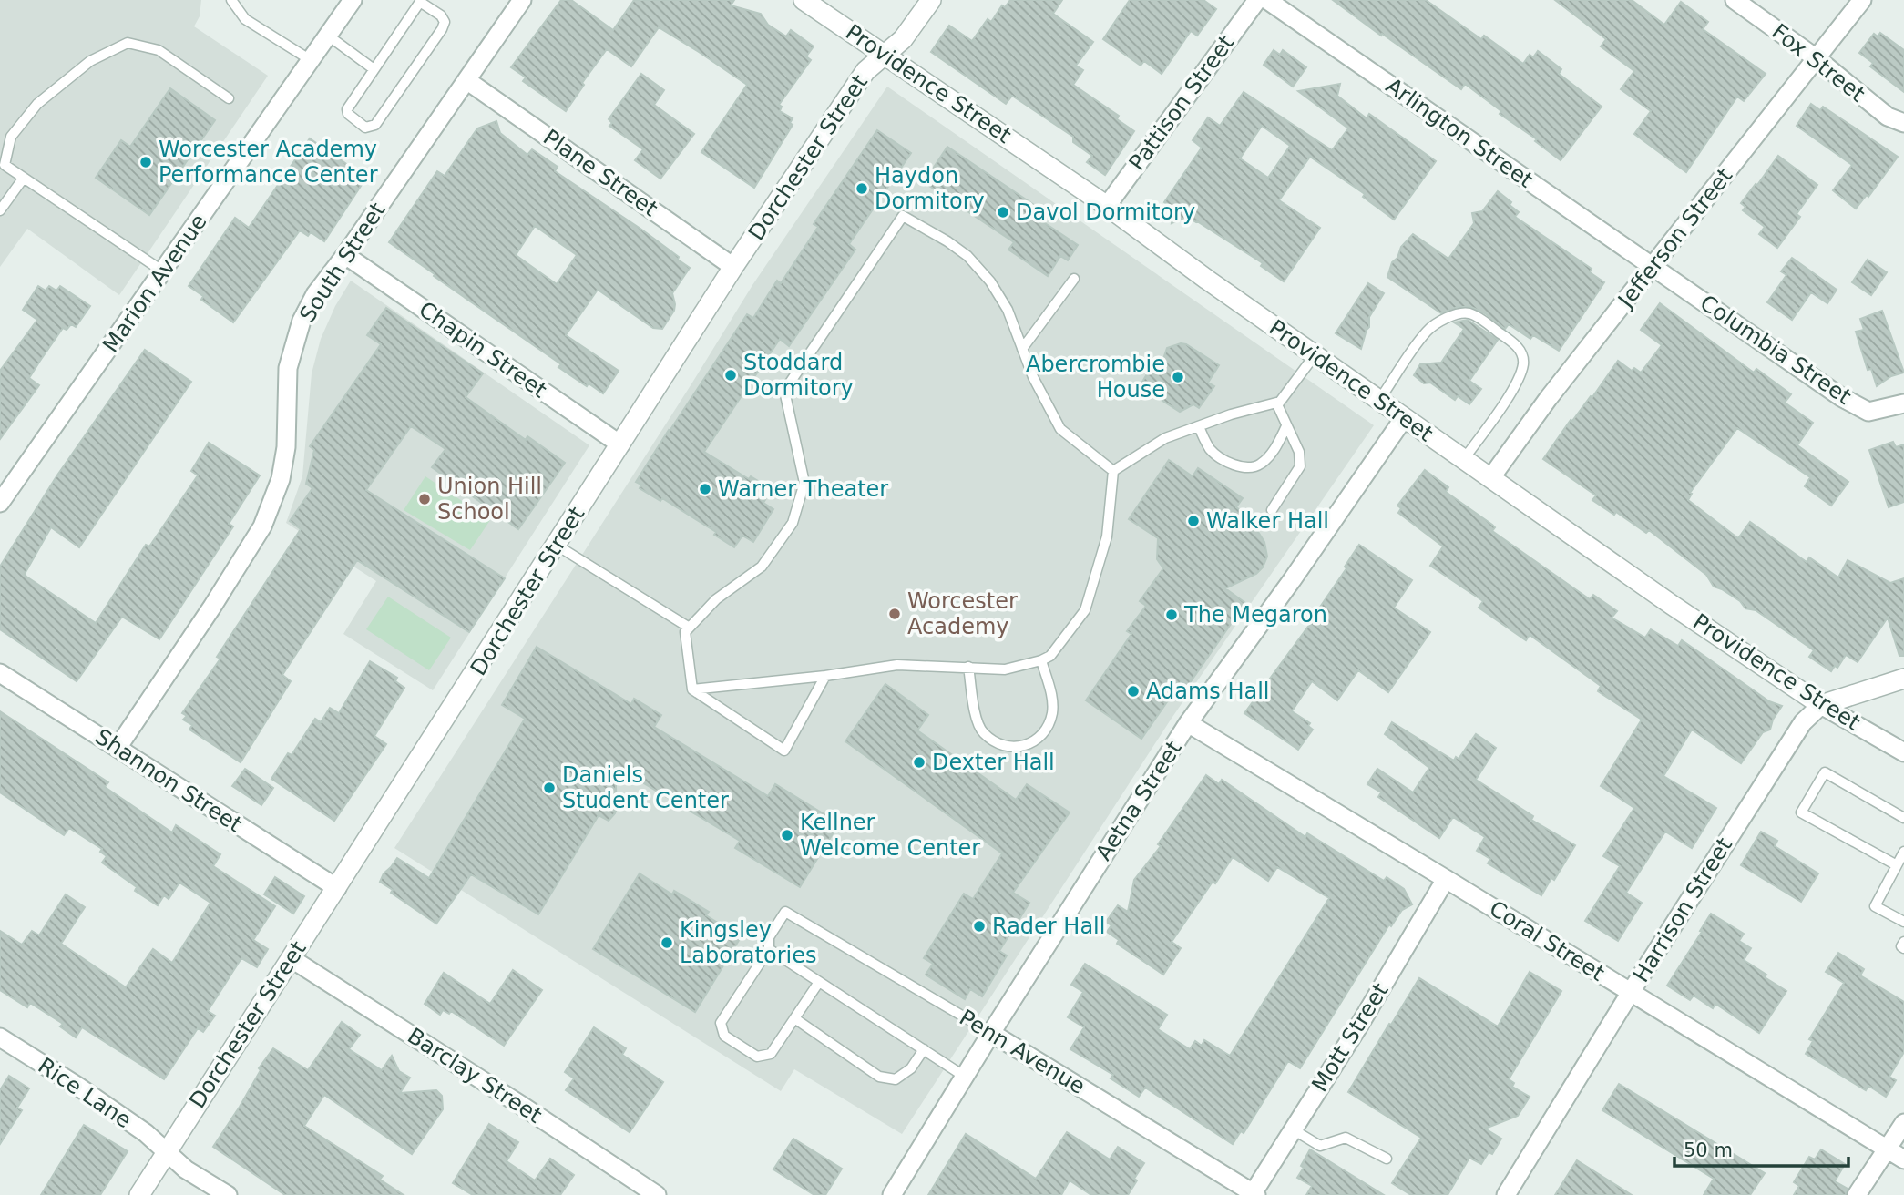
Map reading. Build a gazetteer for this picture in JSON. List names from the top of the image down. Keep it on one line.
{"streets":{"street":["Fox Street","Providence Street","Pattison Street","Arlington Street","Dorchester Street","Plane Street","Jefferson Street","South Street","Marion Avenue","Chapin Street","Columbia Street","Shannon Street","Aetna Street","Harrison Street","Coral Street","Mott Street","Penn Avenue","Barclay Street","Rice Lane"]},"crossings":[["Fox Street","Jefferson Street"],["Providence Street","Pattison Street"],["Providence Street","Dorchester Street"],["Providence Street","Jefferson Street"],["Providence Street","Aetna Street"],["Providence Street","Harrison Street"],["Arlington Street","Jefferson Street"],["Arlington Street","Columbia Street"],["Dorchester Street","Plane Street"],["Dorchester Street","Chapin Street"],["Dorchester Street","Shannon Street"],["Dorchester Street","Barclay Street"],["Dorchester Street","Rice Lane"],["Plane Street","South Street"],["Jefferson Street","Columbia Street"],["South Street","Chapin Street"],["South Street","Shannon Street"],["Aetna Street","Coral Street"],["Aetna Street","Penn Avenue"],["Harrison Street","Coral Street"],["Coral Street","Mott Street"],["Mott Street","Penn Avenue"]],"places":["Worcester Academy Performance Center","Haydon Dormitory","Davol Dormitory","Stoddard Dormitory","Abercrombie House","Warner Theater","Union Hill School","Walker Hall","Worcester Academy","The Megaron","Adams Hall","Dexter Hall","Daniels Student Center","Kellner Welcome Center","Rader Hall","Kingsley Laboratories"],"scale_bar":"50 m"}
